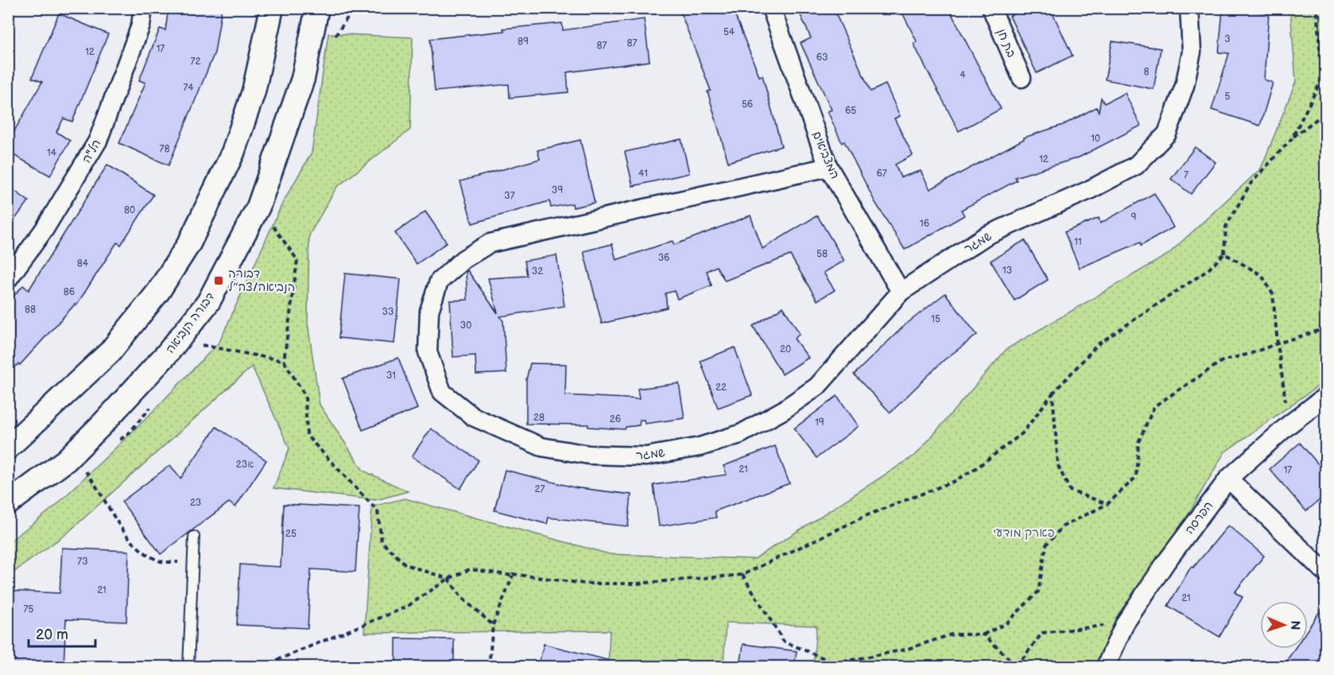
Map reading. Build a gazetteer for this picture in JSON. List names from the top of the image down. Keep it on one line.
{"streets":{"street":["בת חן","הל\"ה","המצביאים","שמגר","דבורה הנביאה","הפרסה"]},"crossings":[["המצביאים","שמגר"]],"parks":["פארק מודעי"],"places":{"transit":["דבורה הנביאה/צה״ל"]},"house_numbers":["54","3","89","87","87","17","12","63","72","8","4","74","5","56","65","10","78","14","12","41","67","7","39","37","80","9","16","11","58","36","84","13","32","86","88","33","15","30","20","31","22","28","26","19","23א","21","17","27","23","25","73","21","21","75"],"scale_bar":"20 m","north":"right"}
